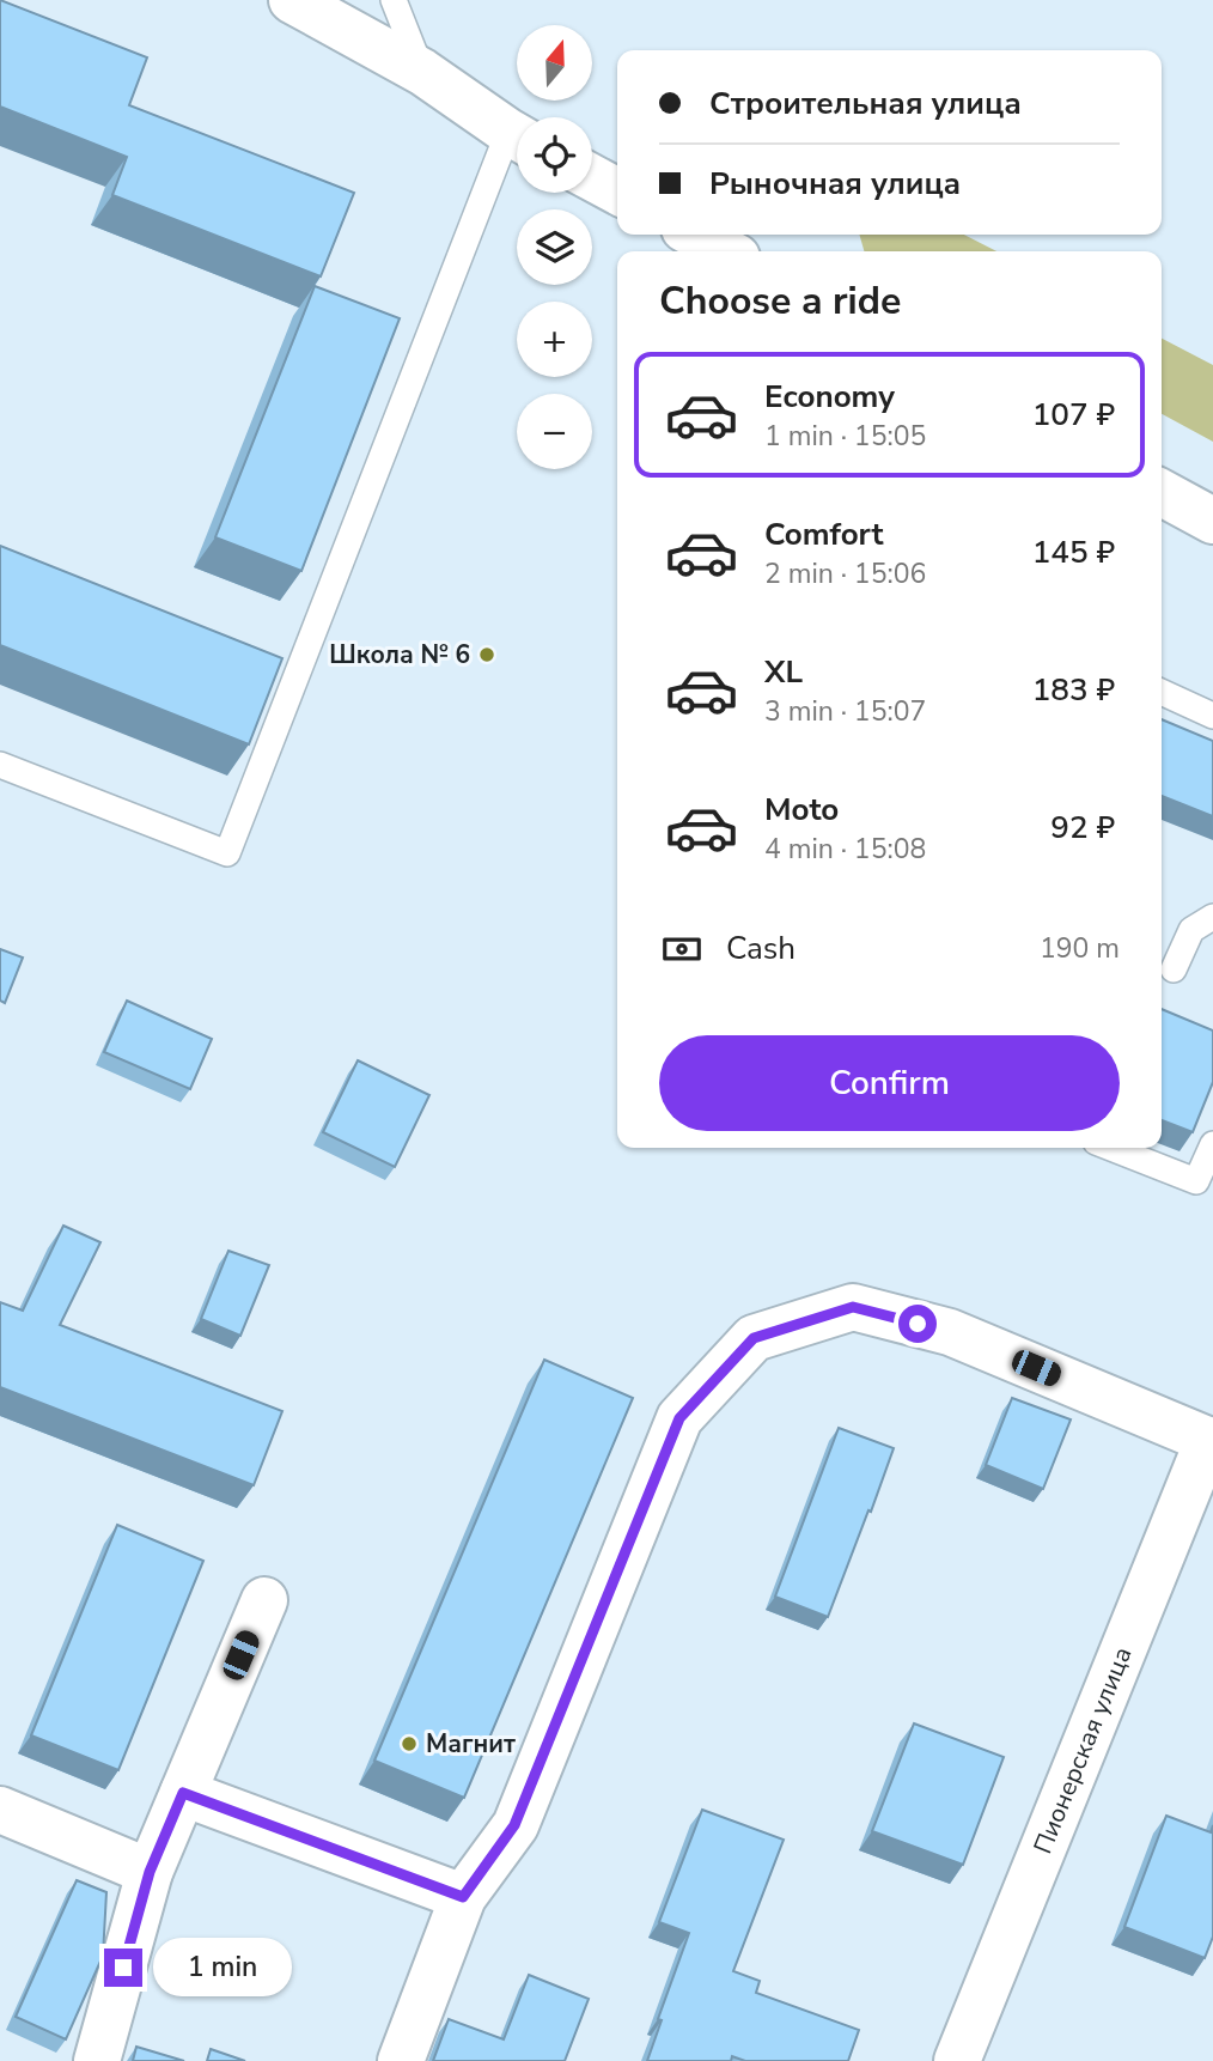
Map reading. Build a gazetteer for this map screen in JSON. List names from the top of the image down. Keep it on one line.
{"streets":{"street":["Пионерская улица"]},"places":["Школа № 6","Магнит"],"north":"top","page":{"map_buttons":["+","−"],"banner":["Строительная улица","Рыночная улица"],"heading":"Choose a ride","list":[{"name":"Economy","note":"1 min · 15:05","value":"107 ₽"},{"name":"Comfort","note":"2 min · 15:06","value":"145 ₽"},{"name":"XL","note":"3 min · 15:07","value":"183 ₽"},{"name":"Moto","note":"4 min · 15:08","value":"92 ₽"}],"pay":["Cash","190 m"],"buttons":"Confirm","bubble":"1 min"}}
